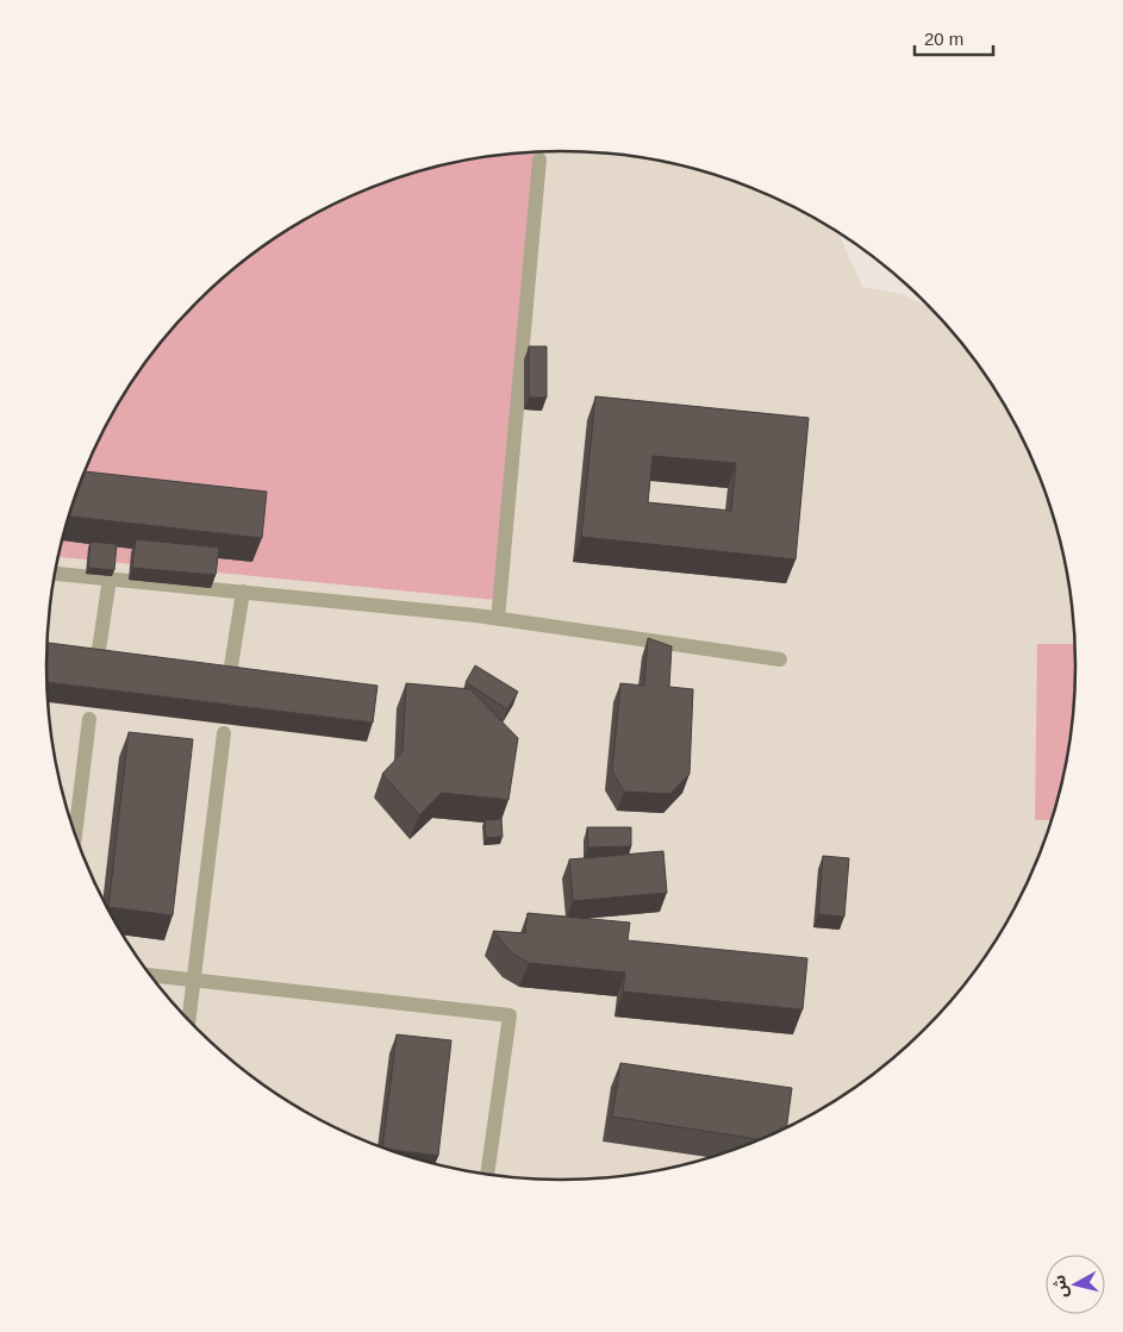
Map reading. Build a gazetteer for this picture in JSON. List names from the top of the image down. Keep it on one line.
{"scale_bar":"20 m","north":"left"}
